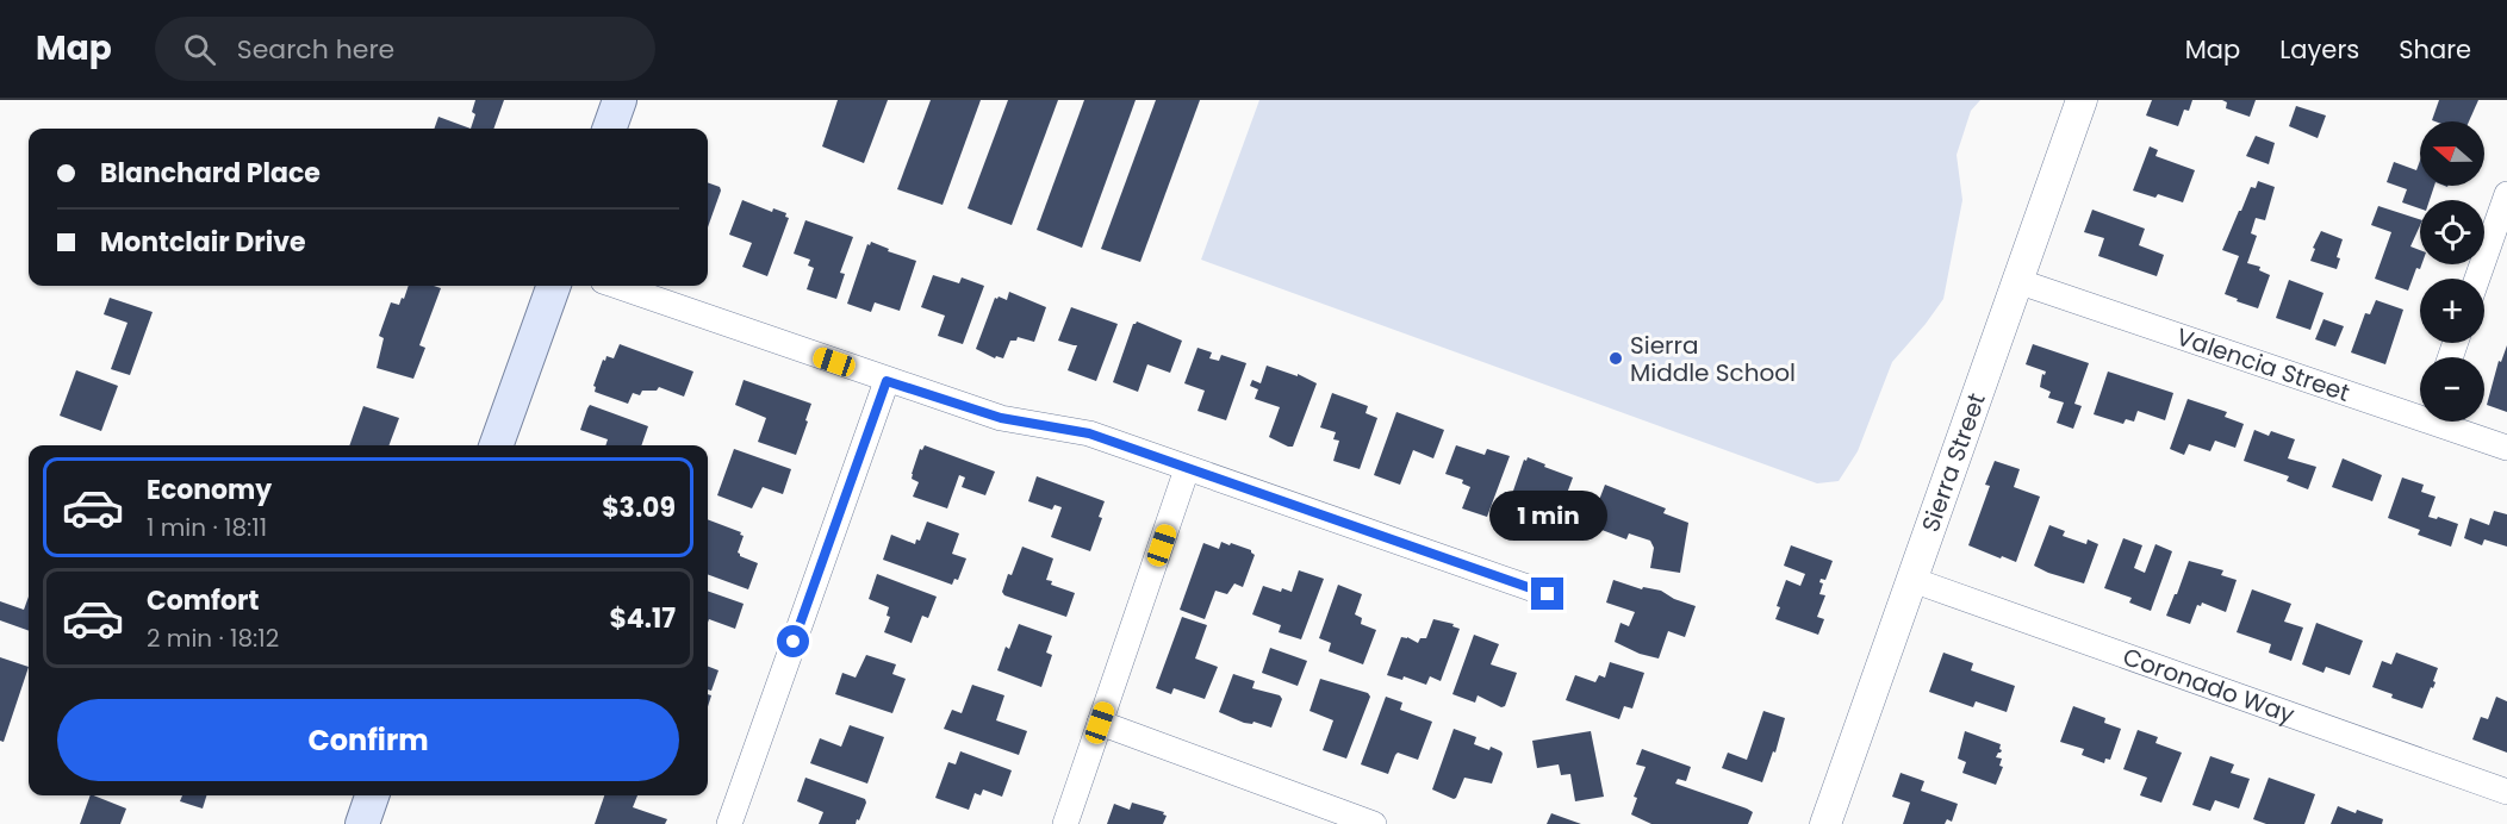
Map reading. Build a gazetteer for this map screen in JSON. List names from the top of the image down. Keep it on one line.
{"streets":{"street":["Valencia Street","Sierra Street","Coronado Way"]},"crossings":[["Valencia Street","Sierra Street"],["Sierra Street","Coronado Way"]],"places":["Sierra Middle School"],"north":"left","page":{"header":"Map","search":"Search here","nav":["Map","Layers","Share"],"map_buttons":["+","−"],"banner":["Blanchard Place","Montclair Drive"],"list":[{"name":"Economy","note":"1 min · 18:11","value":"$3.09"},{"name":"Comfort","note":"2 min · 18:12","value":"$4.17"}],"bubble":"1 min","buttons":"Confirm"}}
